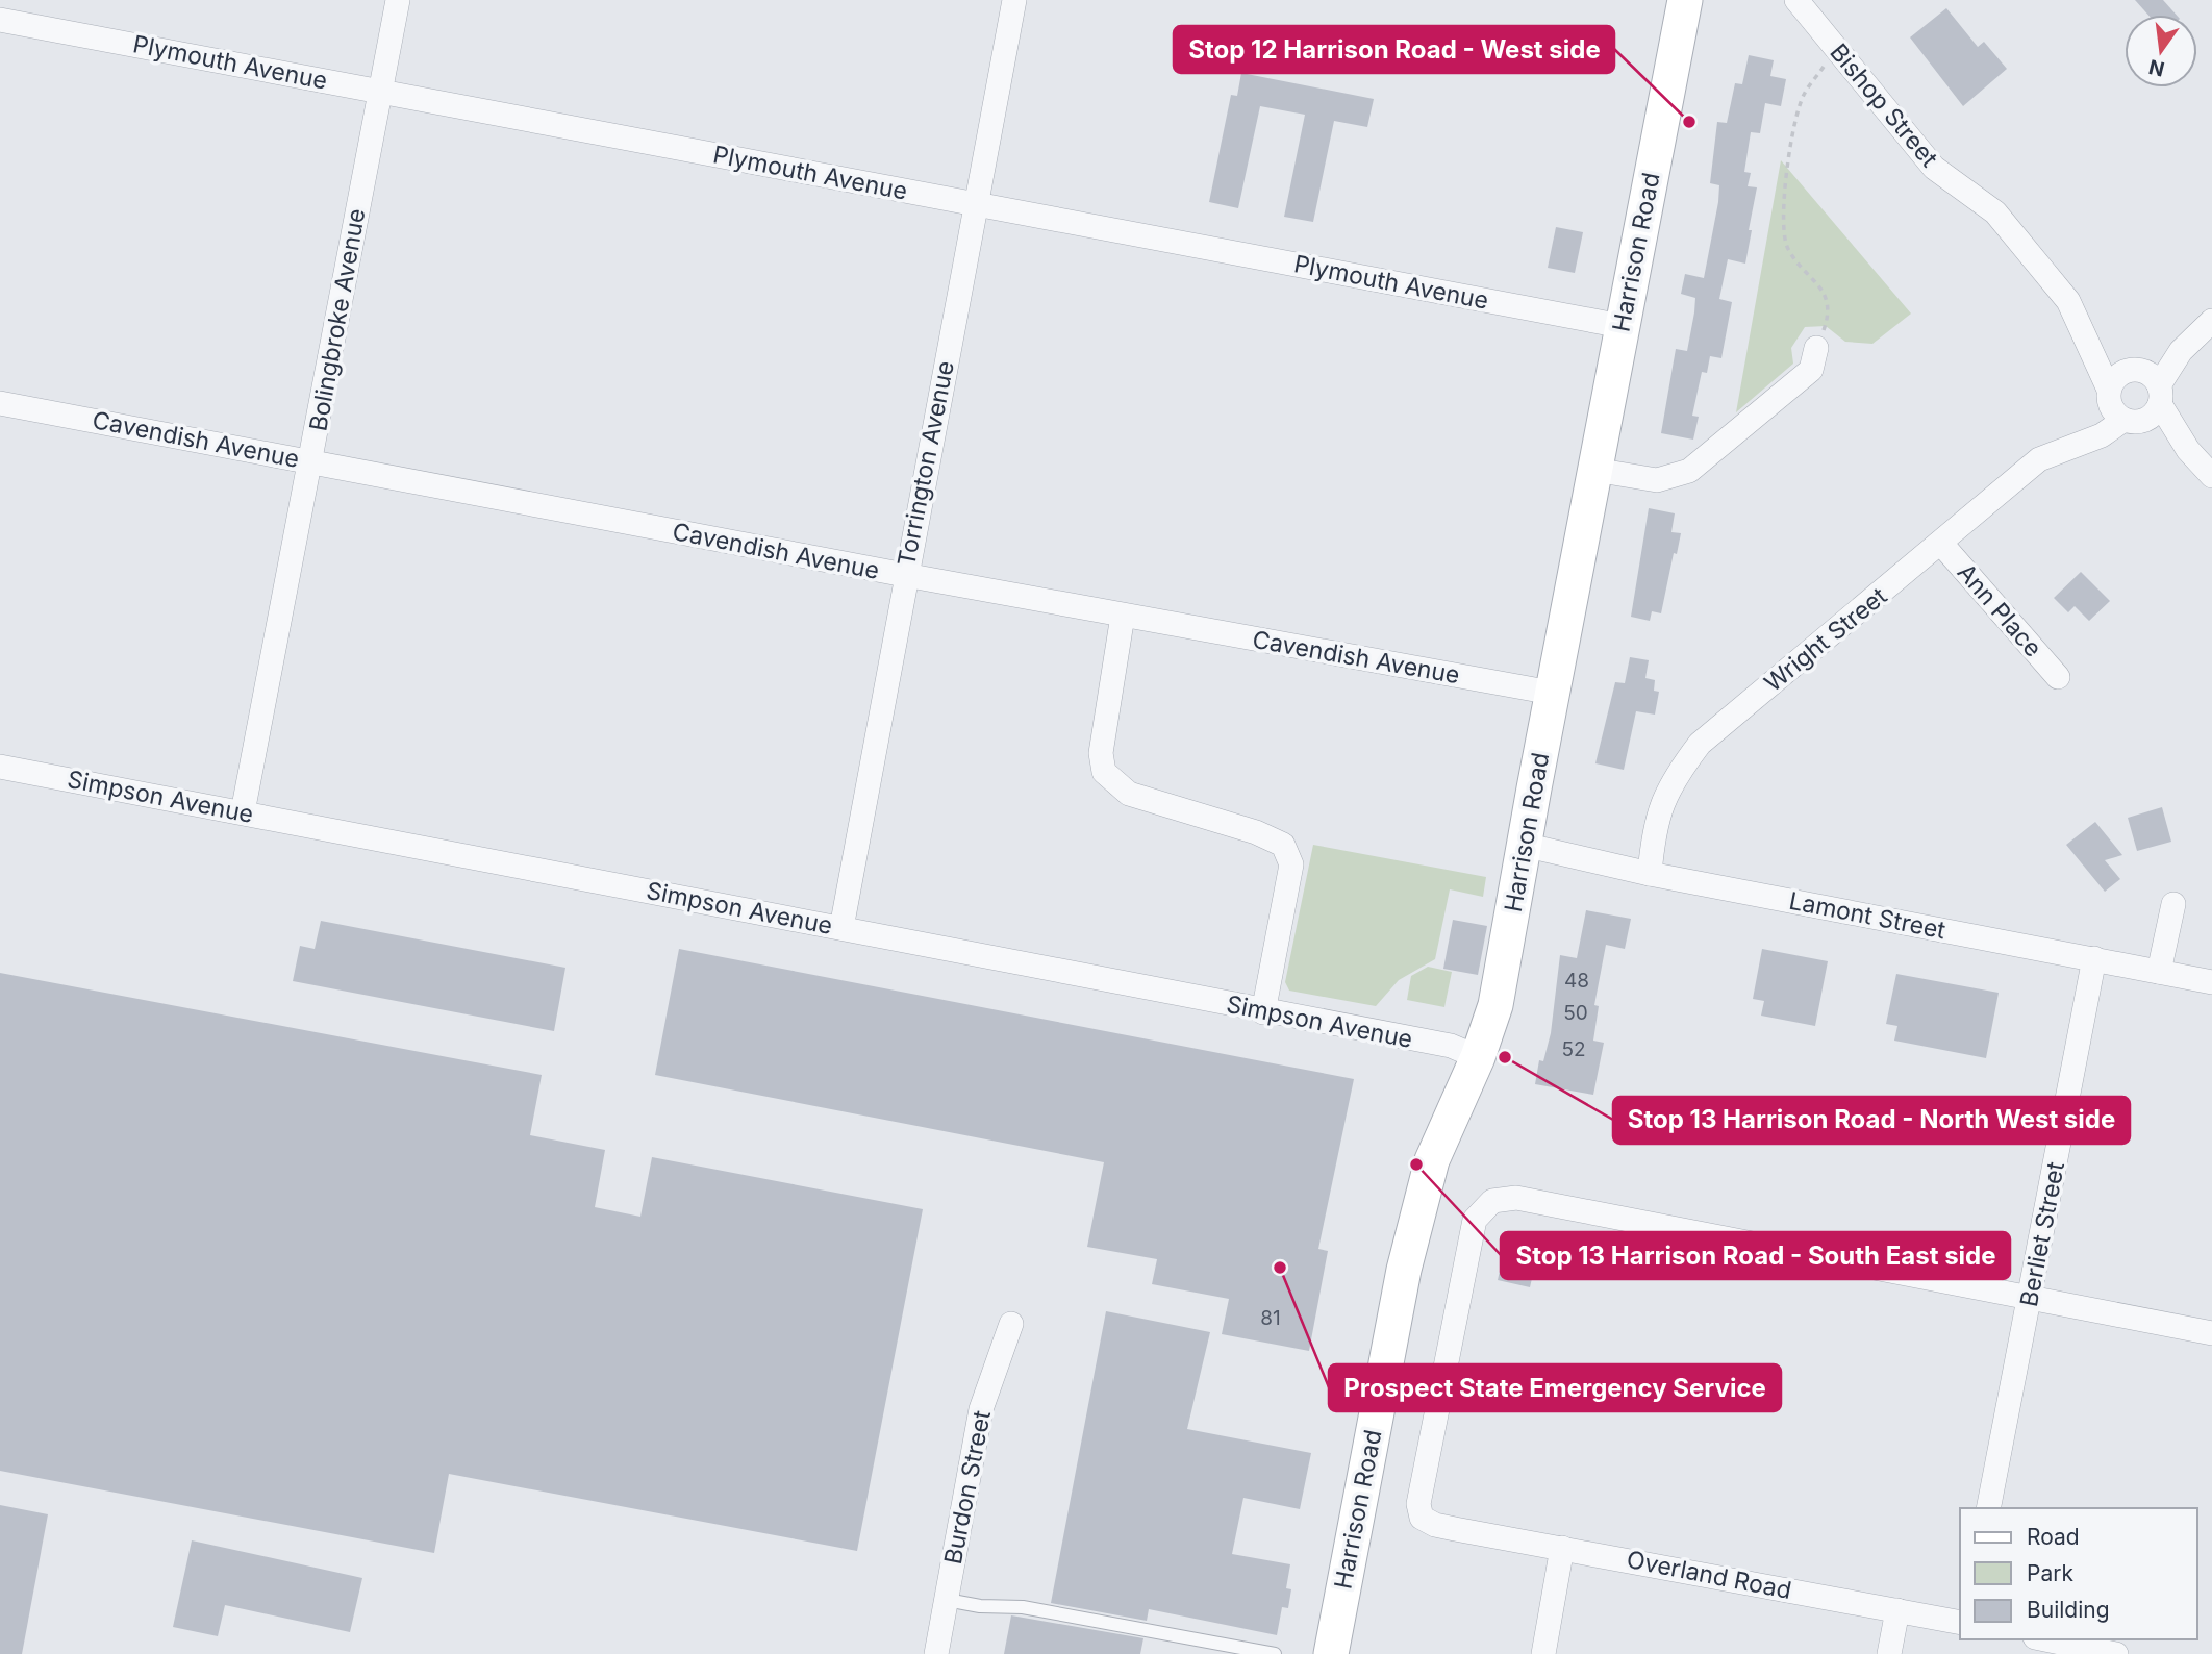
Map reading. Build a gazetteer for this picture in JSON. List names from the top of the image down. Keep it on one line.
{"streets":{"street":["Plymouth Avenue","Bishop Street","Harrison Road","Bolingbroke Avenue","Cavendish Avenue","Torrington Avenue","Ann Place","Wright Street","Simpson Avenue","Lamont Street","Berliet Street","Burdon Street","Overland Road"]},"crossings":[["Plymouth Avenue","Harrison Road"],["Plymouth Avenue","Bolingbroke Avenue"],["Plymouth Avenue","Torrington Avenue"],["Bishop Street","Wright Street"],["Harrison Road","Cavendish Avenue"],["Harrison Road","Simpson Avenue"],["Harrison Road","Lamont Street"],["Bolingbroke Avenue","Cavendish Avenue"],["Bolingbroke Avenue","Simpson Avenue"],["Cavendish Avenue","Torrington Avenue"],["Torrington Avenue","Simpson Avenue"],["Ann Place","Wright Street"],["Wright Street","Lamont Street"],["Lamont Street","Berliet Street"],["Berliet Street","Overland Road"]],"places":["Stop 12 Harrison Road - West side","Stop 13 Harrison Road - North West side","Stop 13 Harrison Road - South East side","Prospect State Emergency Service"],"house_numbers":["48","50","52","81"],"legend":["Road","Park","Building"],"north":"bottom"}
